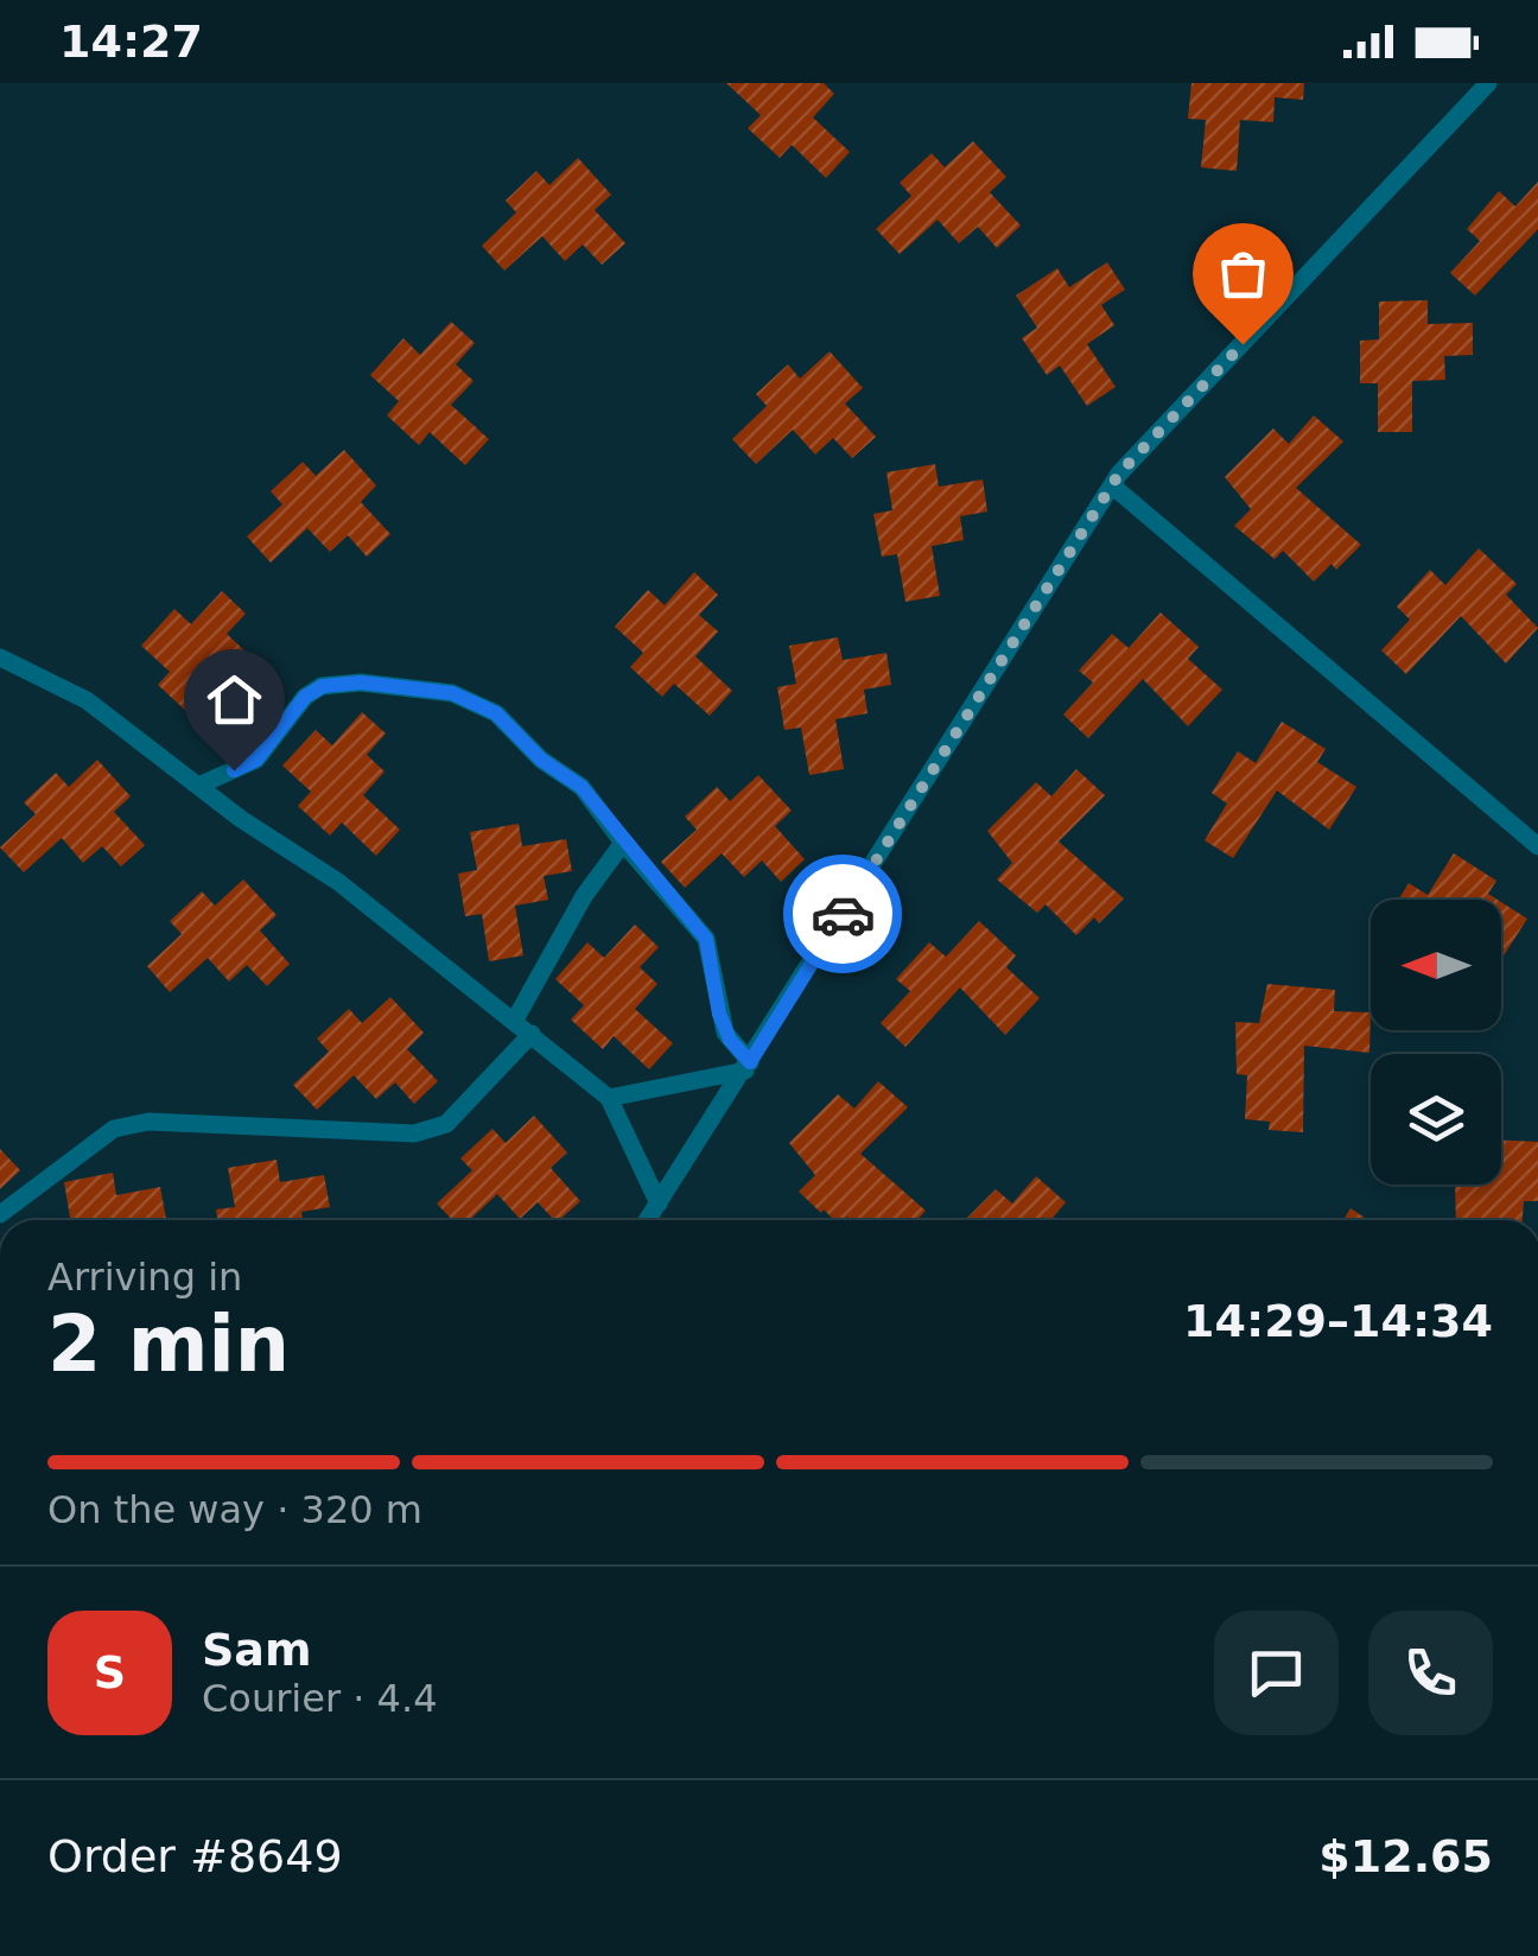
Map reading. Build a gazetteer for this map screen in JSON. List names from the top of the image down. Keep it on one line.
{"north":"left","page":{"status":"14:27","heading":["2 min","Arriving in","14:29–14:34"],"panel":["Sam","Courier · 4.4","Order #8649","$12.65"],"bar":"On the way · 320 m","round":"S"}}
